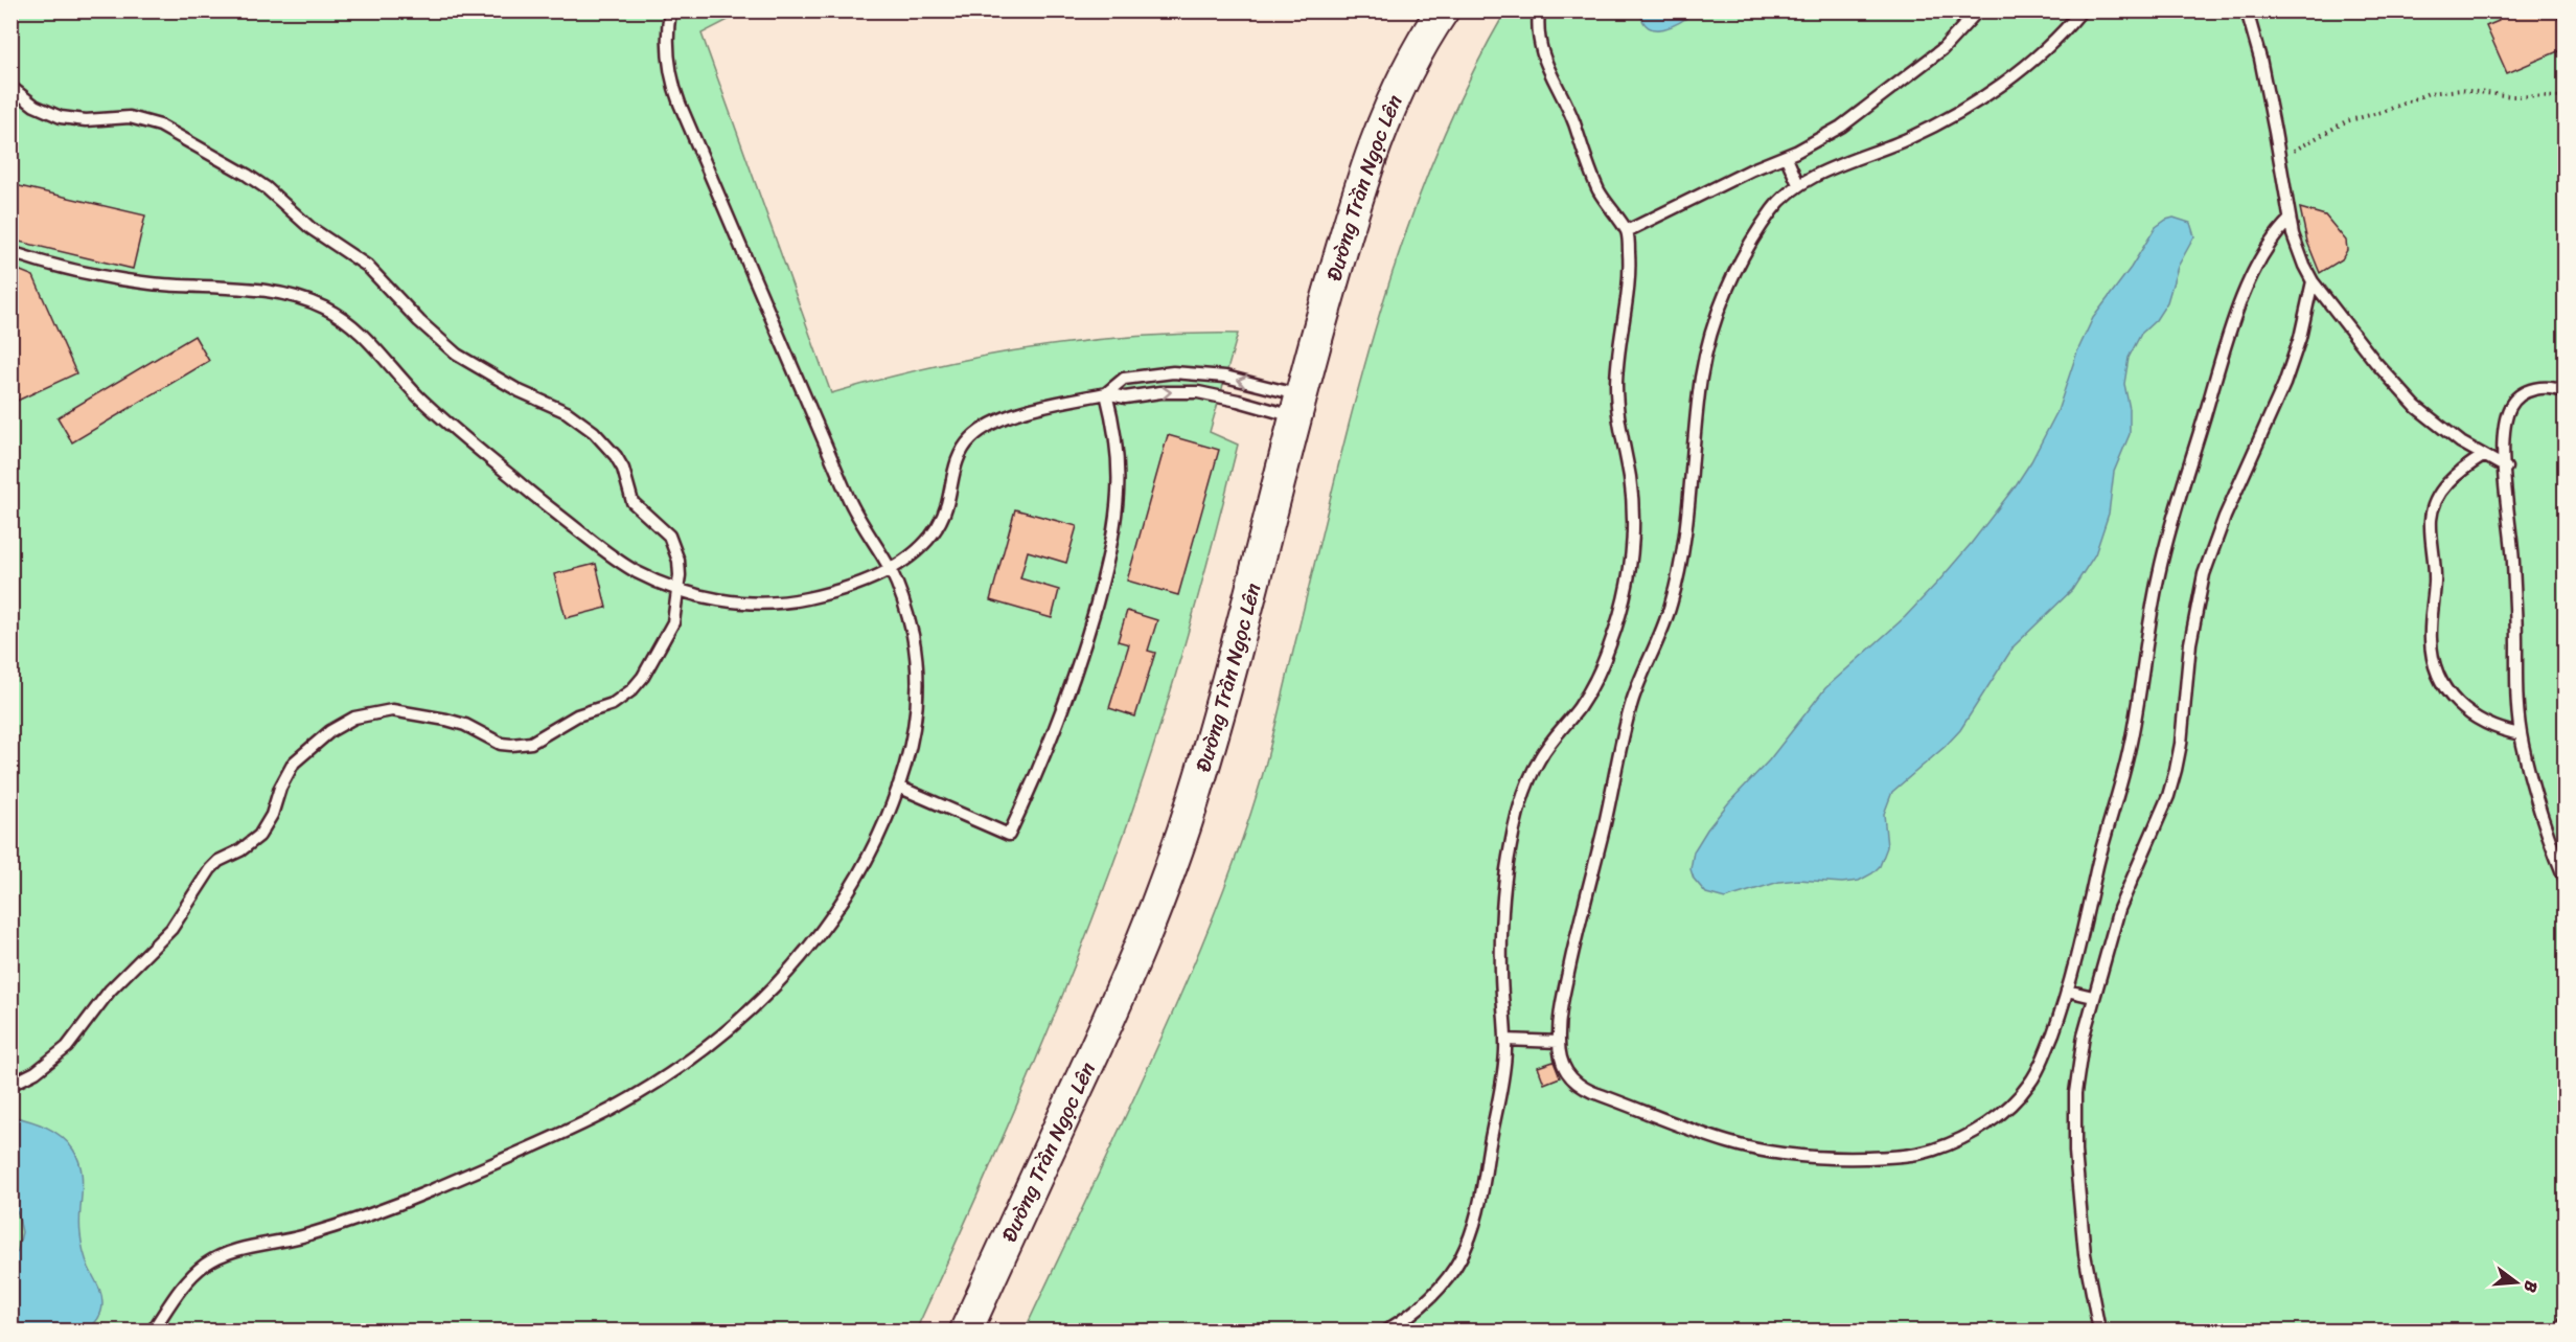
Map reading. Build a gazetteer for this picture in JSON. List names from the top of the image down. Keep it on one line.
{"streets":{"street":["Đường Trần Ngọc Lên"]},"north":"right"}
